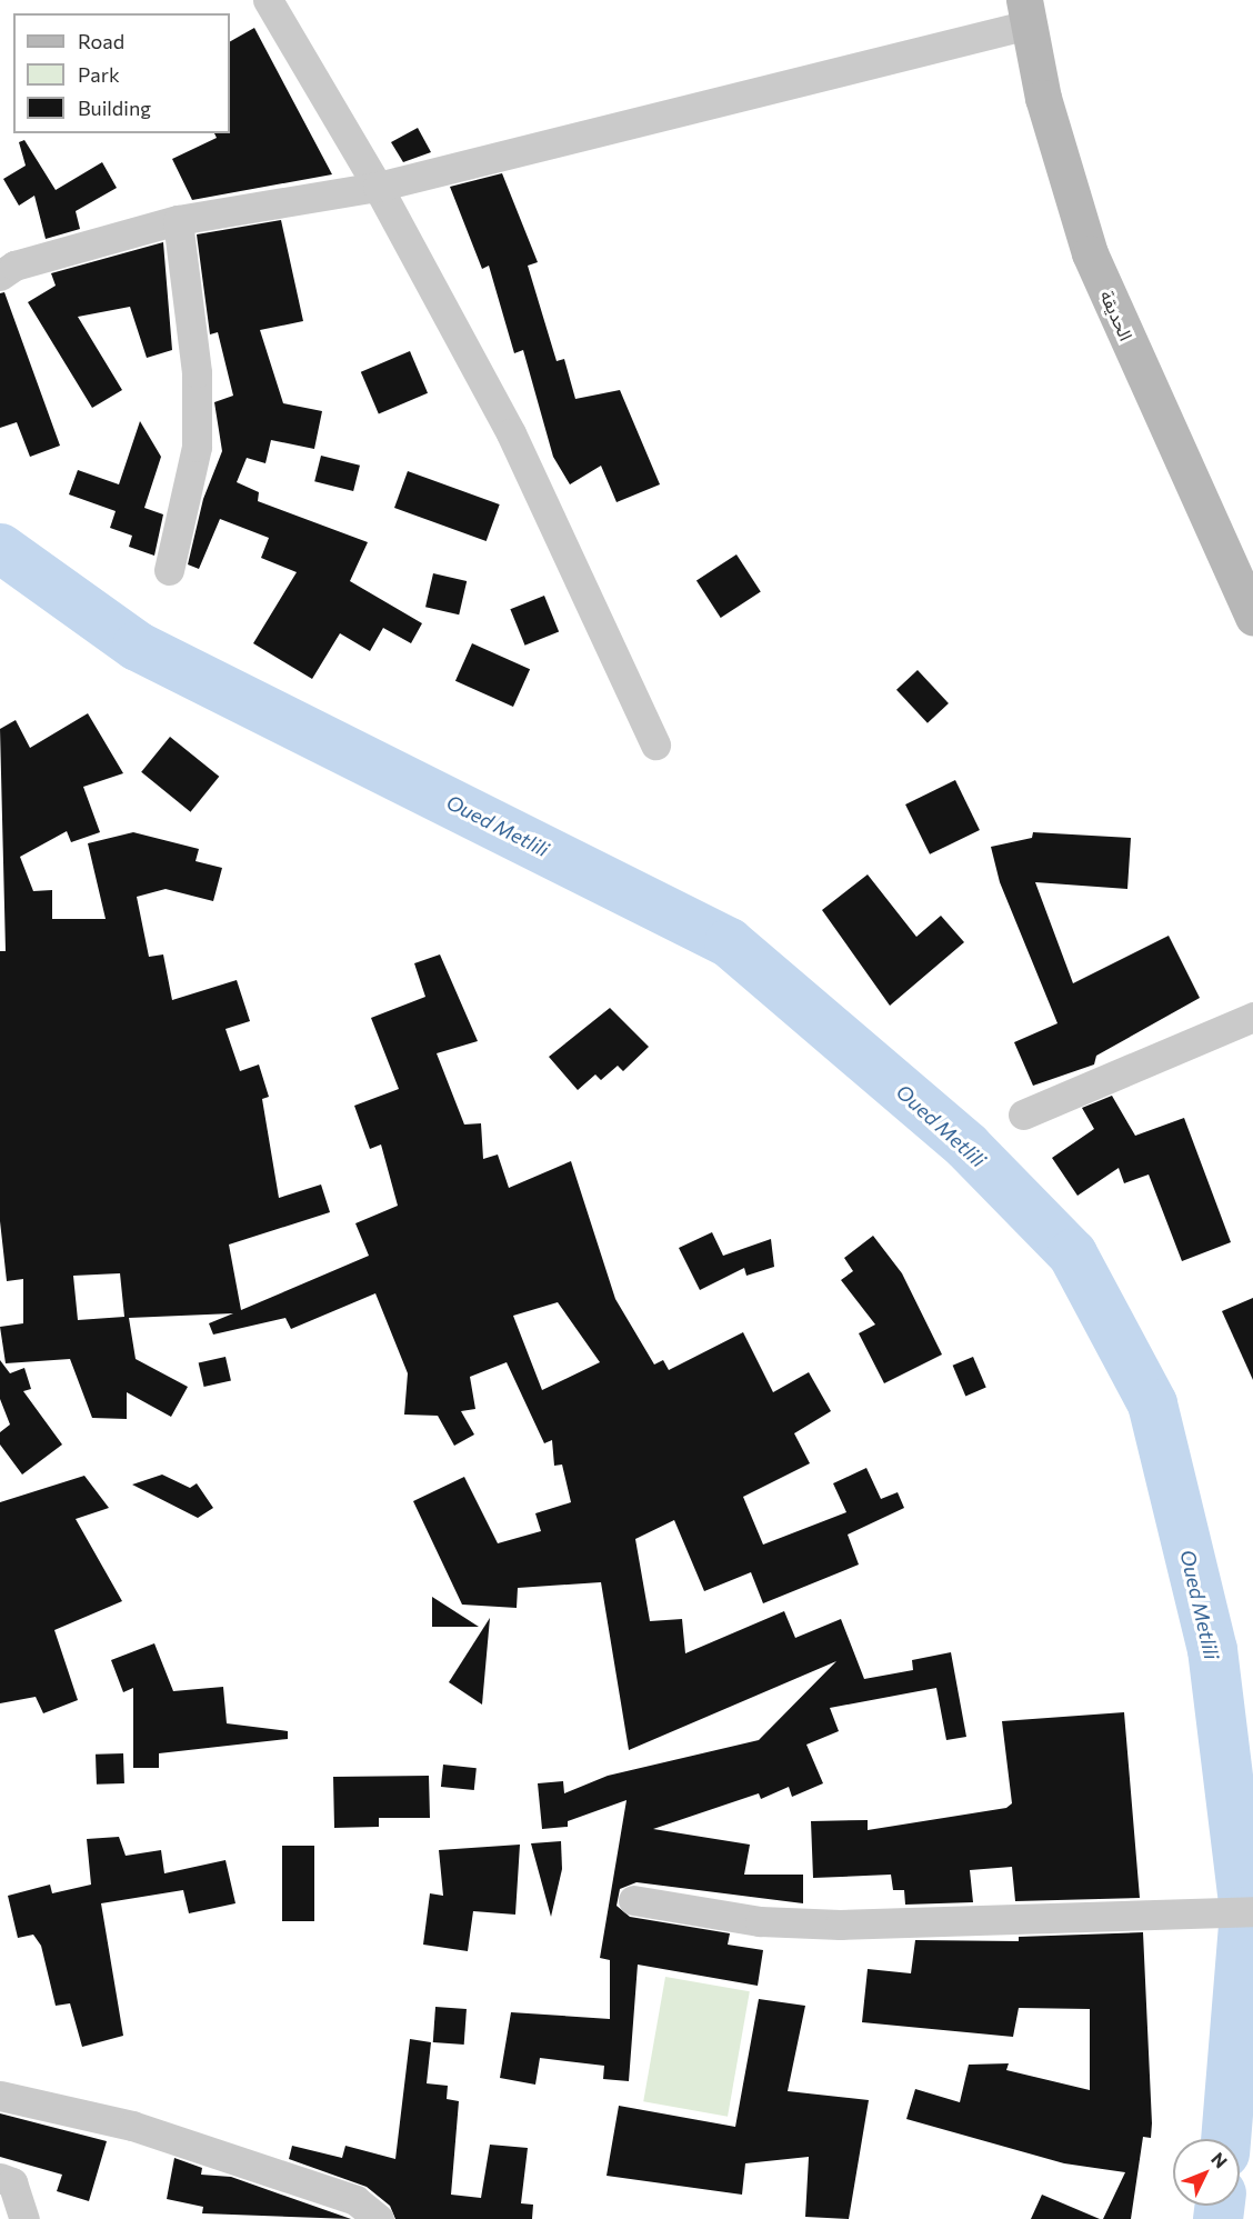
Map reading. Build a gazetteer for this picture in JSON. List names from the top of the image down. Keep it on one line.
{"streets":{"street":["الحديقة"]},"water":["Oued Metlili"],"legend":["Road","Park","Building"],"north":"top right"}
